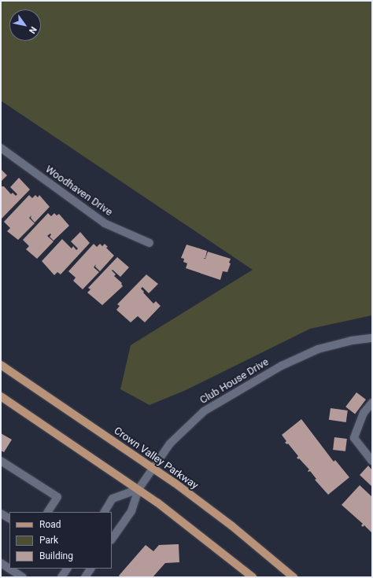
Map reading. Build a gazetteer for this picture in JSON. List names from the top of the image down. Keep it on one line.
{"streets":{"main road":["Crown Valley Parkway"],"street":["Woodhaven Drive","Club House Drive"]},"crossings":[["Club House Drive","Crown Valley Parkway"]],"legend":["Road","Park","Building"],"north":"bottom right"}
